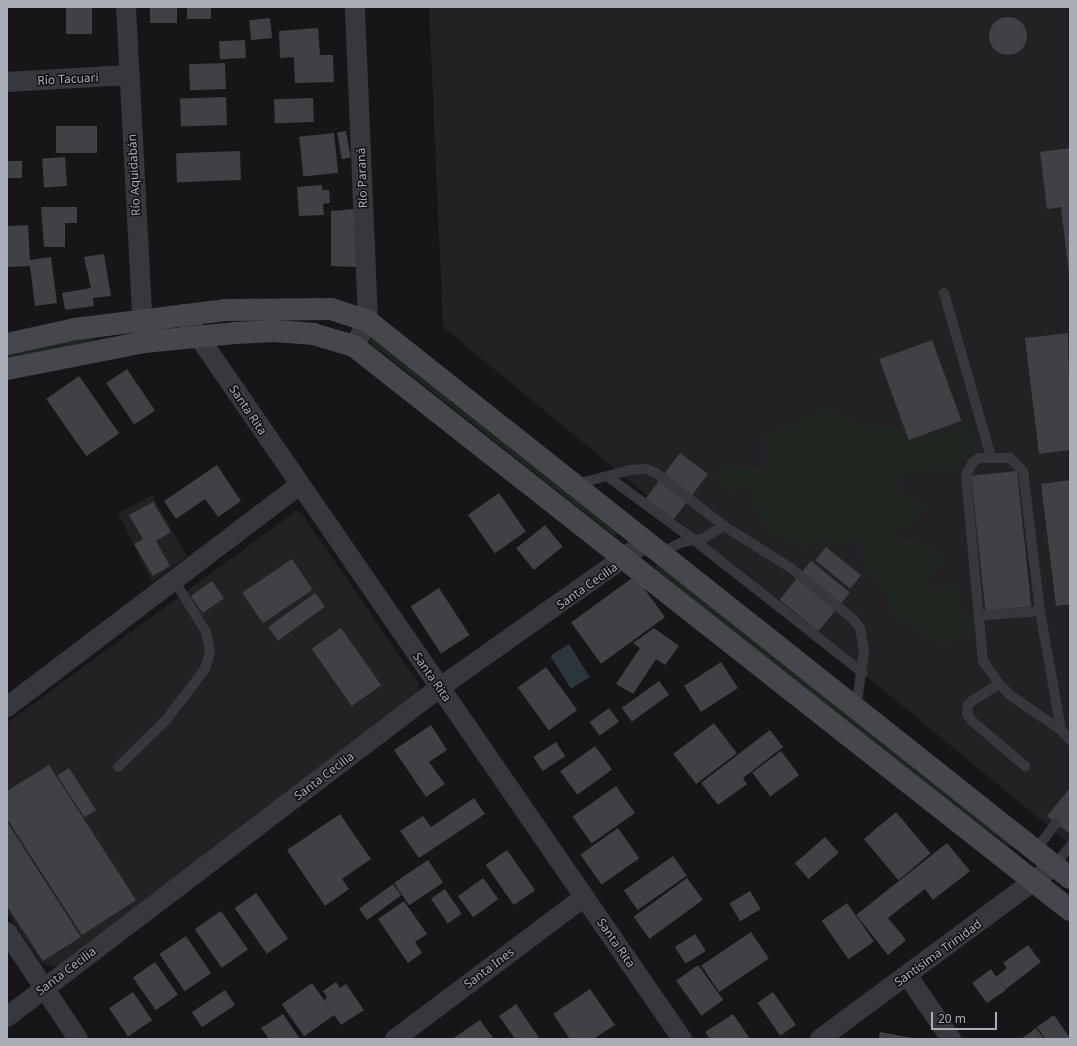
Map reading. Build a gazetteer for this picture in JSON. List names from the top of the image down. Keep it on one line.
{"streets":{"street":["Río Tacuari","Río Aquidabán","Río Paraná","Santa Rita","Santa Cecilia","Santisima Trinidad","Santa Ines"]},"crossings":[["Río Tacuari","Río Aquidabán"],["Santa Rita","Santa Cecilia"],["Santa Rita","Santa Ines"]],"scale_bar":"20 m"}
